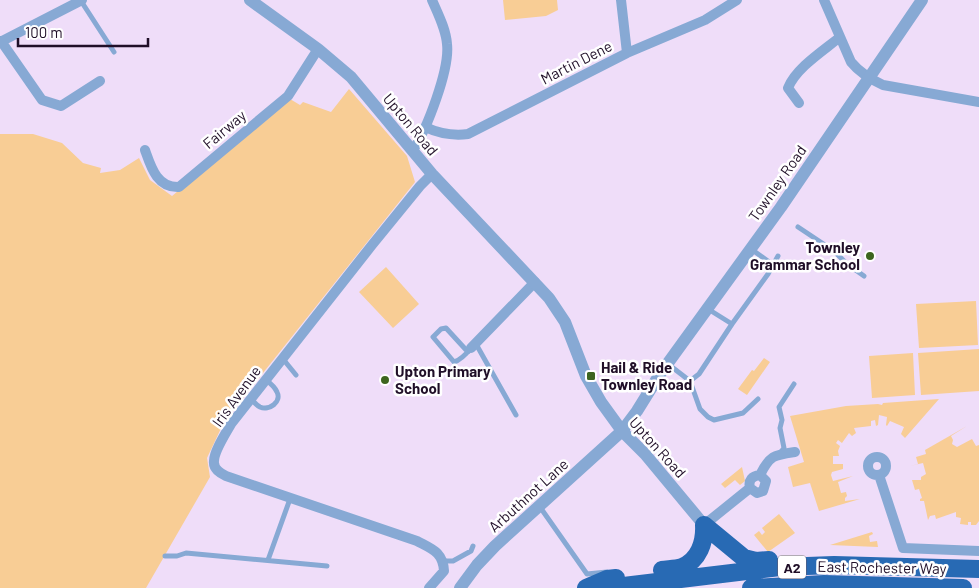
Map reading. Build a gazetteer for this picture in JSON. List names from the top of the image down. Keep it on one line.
{"streets":{"highway":["A2","East Rochester Way"],"street":["Martin Dene","Upton Road","Fairway","Townley Road","Iris Avenue","Arbuthnot Lane"]},"crossings":[["Upton Road","Fairway"],["Upton Road","Townley Road"],["Upton Road","Iris Avenue"],["Upton Road","Arbuthnot Lane"],["Upton Road","A2"],["Townley Road","Arbuthnot Lane"],["A2","East Rochester Way"]],"places":{"other":["Townley Grammar School","Upton Primary School"],"transit":["Hail & Ride Townley Road"]},"scale_bar":"100 m"}
